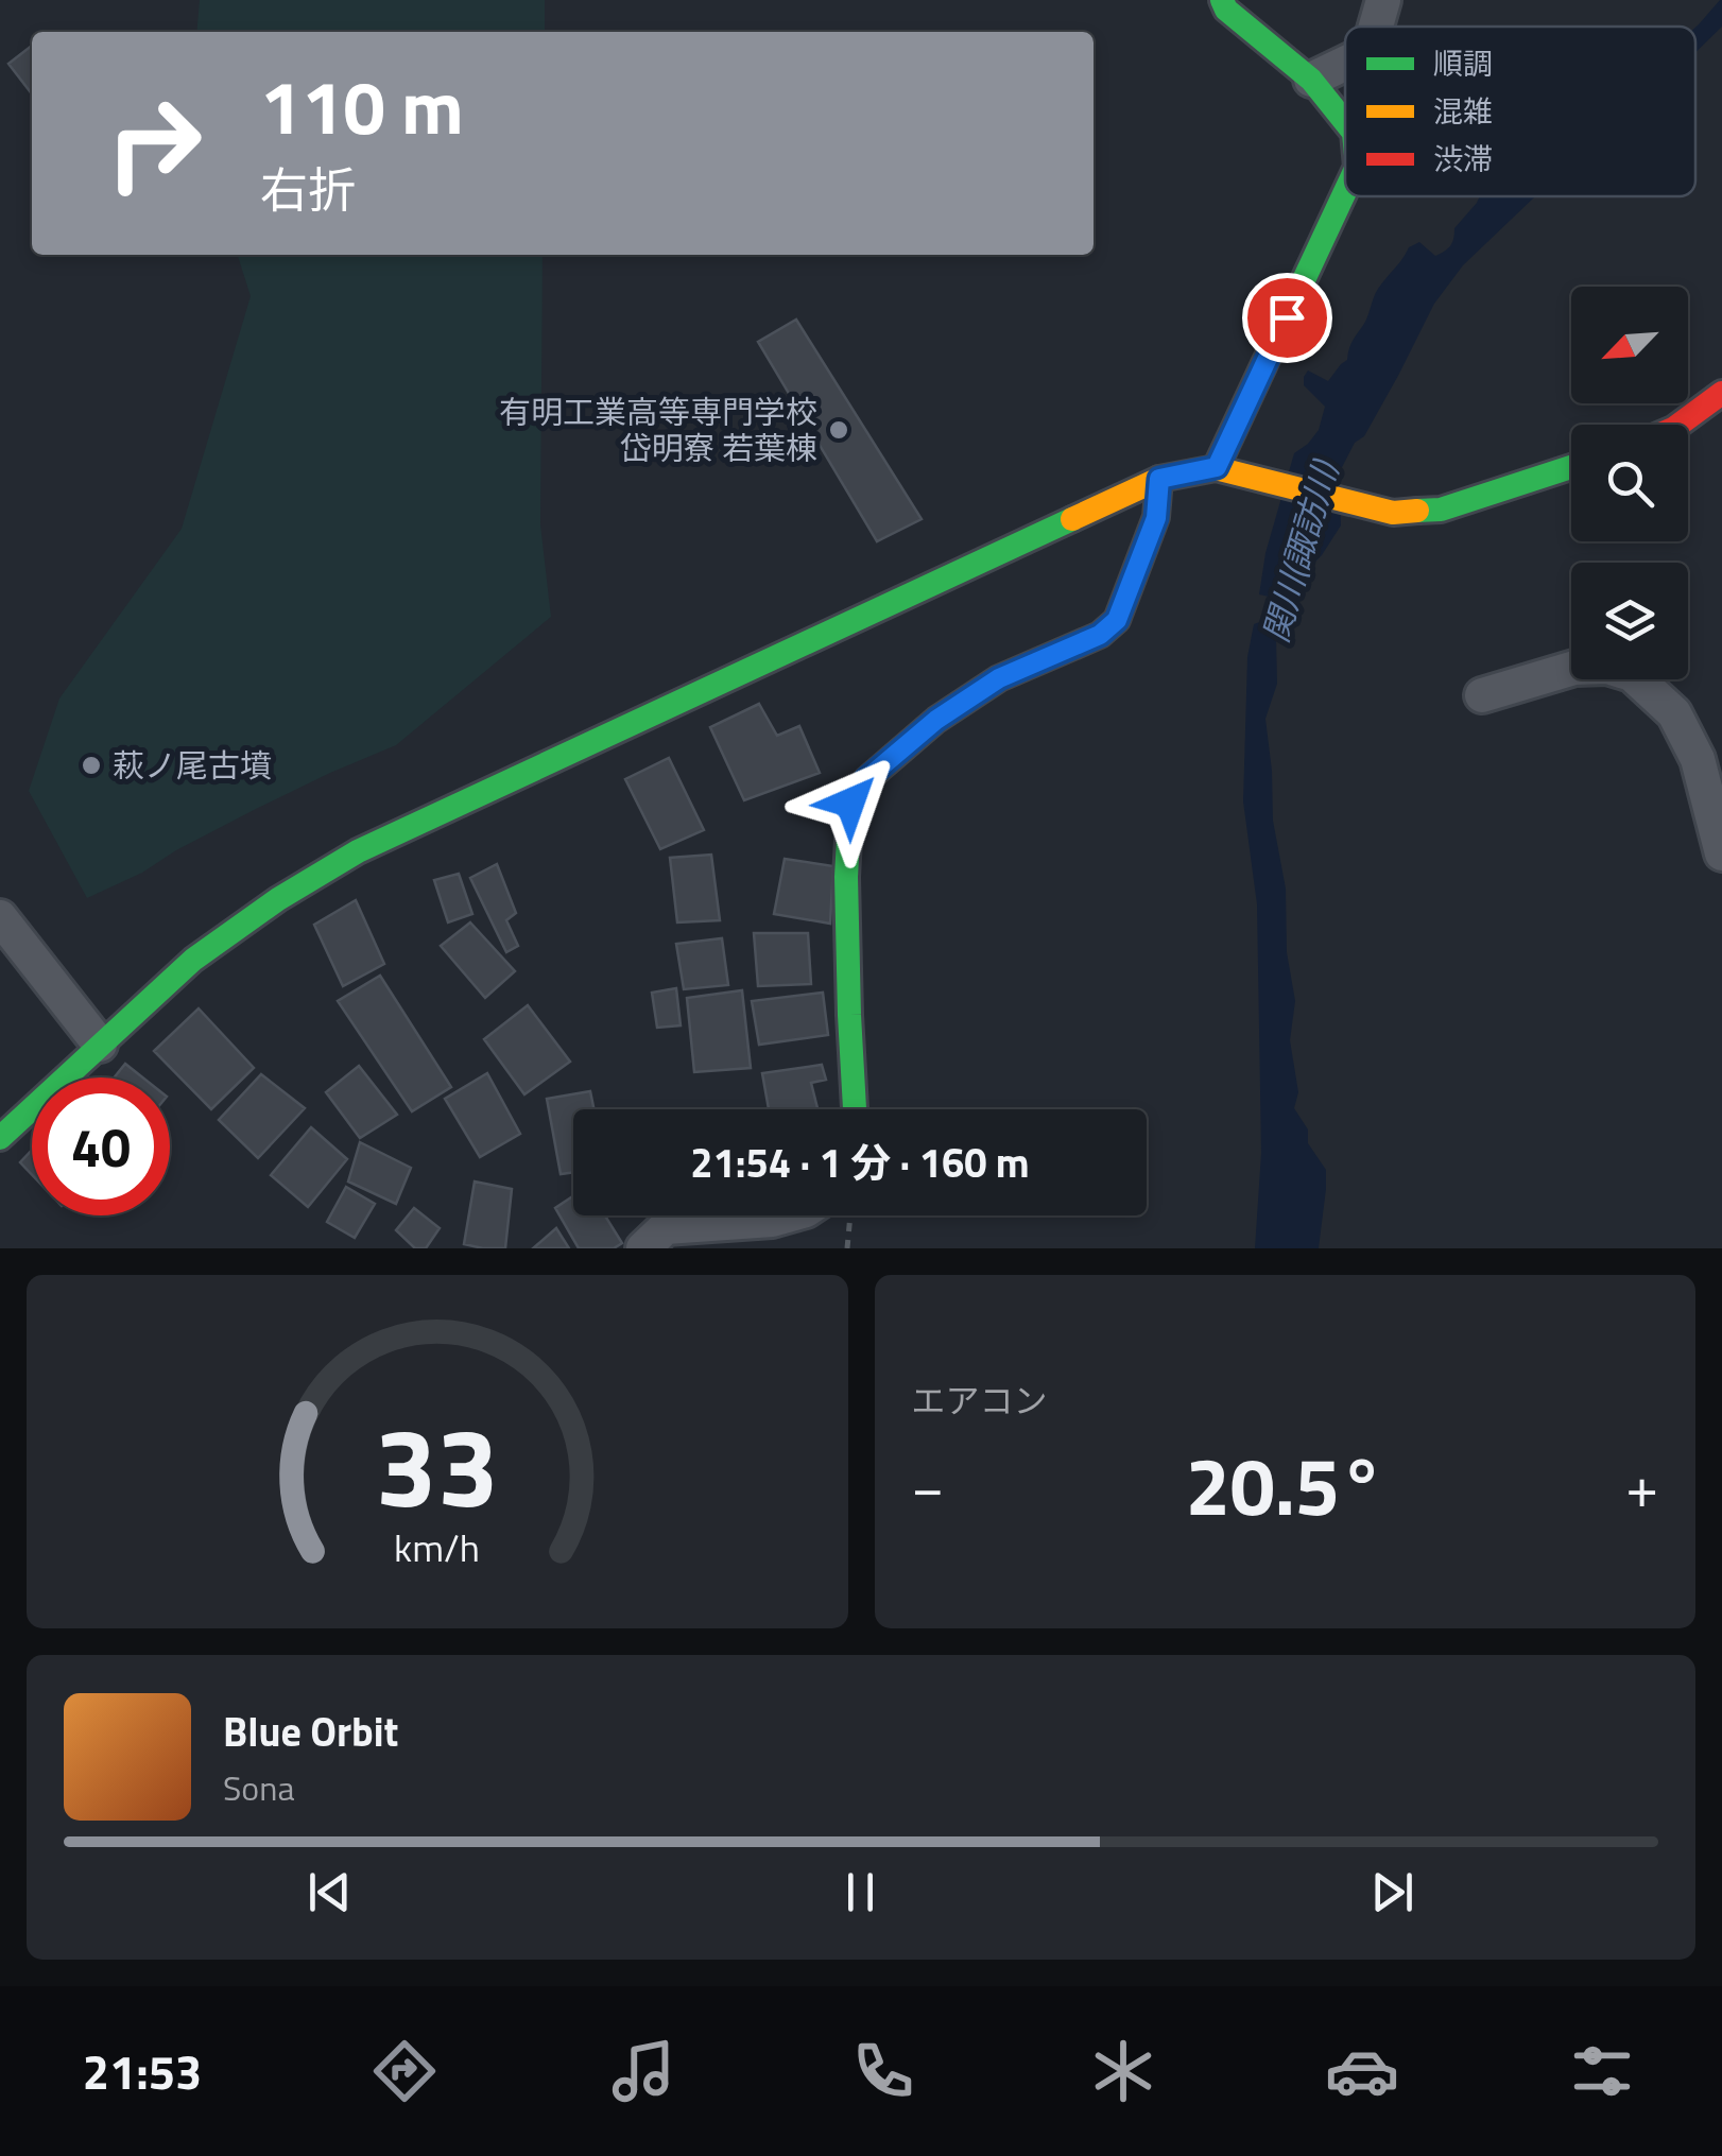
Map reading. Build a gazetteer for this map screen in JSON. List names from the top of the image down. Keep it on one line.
{"water":["関川(諏訪川)"],"places":["有明工業高等専門学校 岱明寮 若葉棟","萩ノ尾古墳"],"legend":["順調","混雑","渋滞"],"north":"bottom left","page":{"turn":["110 m","右折"],"limit":"40","trip":"21:54 · 1 分 · 160 m","tile":"エアコン","heat":["−","20.5°","+"],"song":["Blue Orbit","Sona"],"tabs":"21:53","gauge":["33","km/h"]}}
